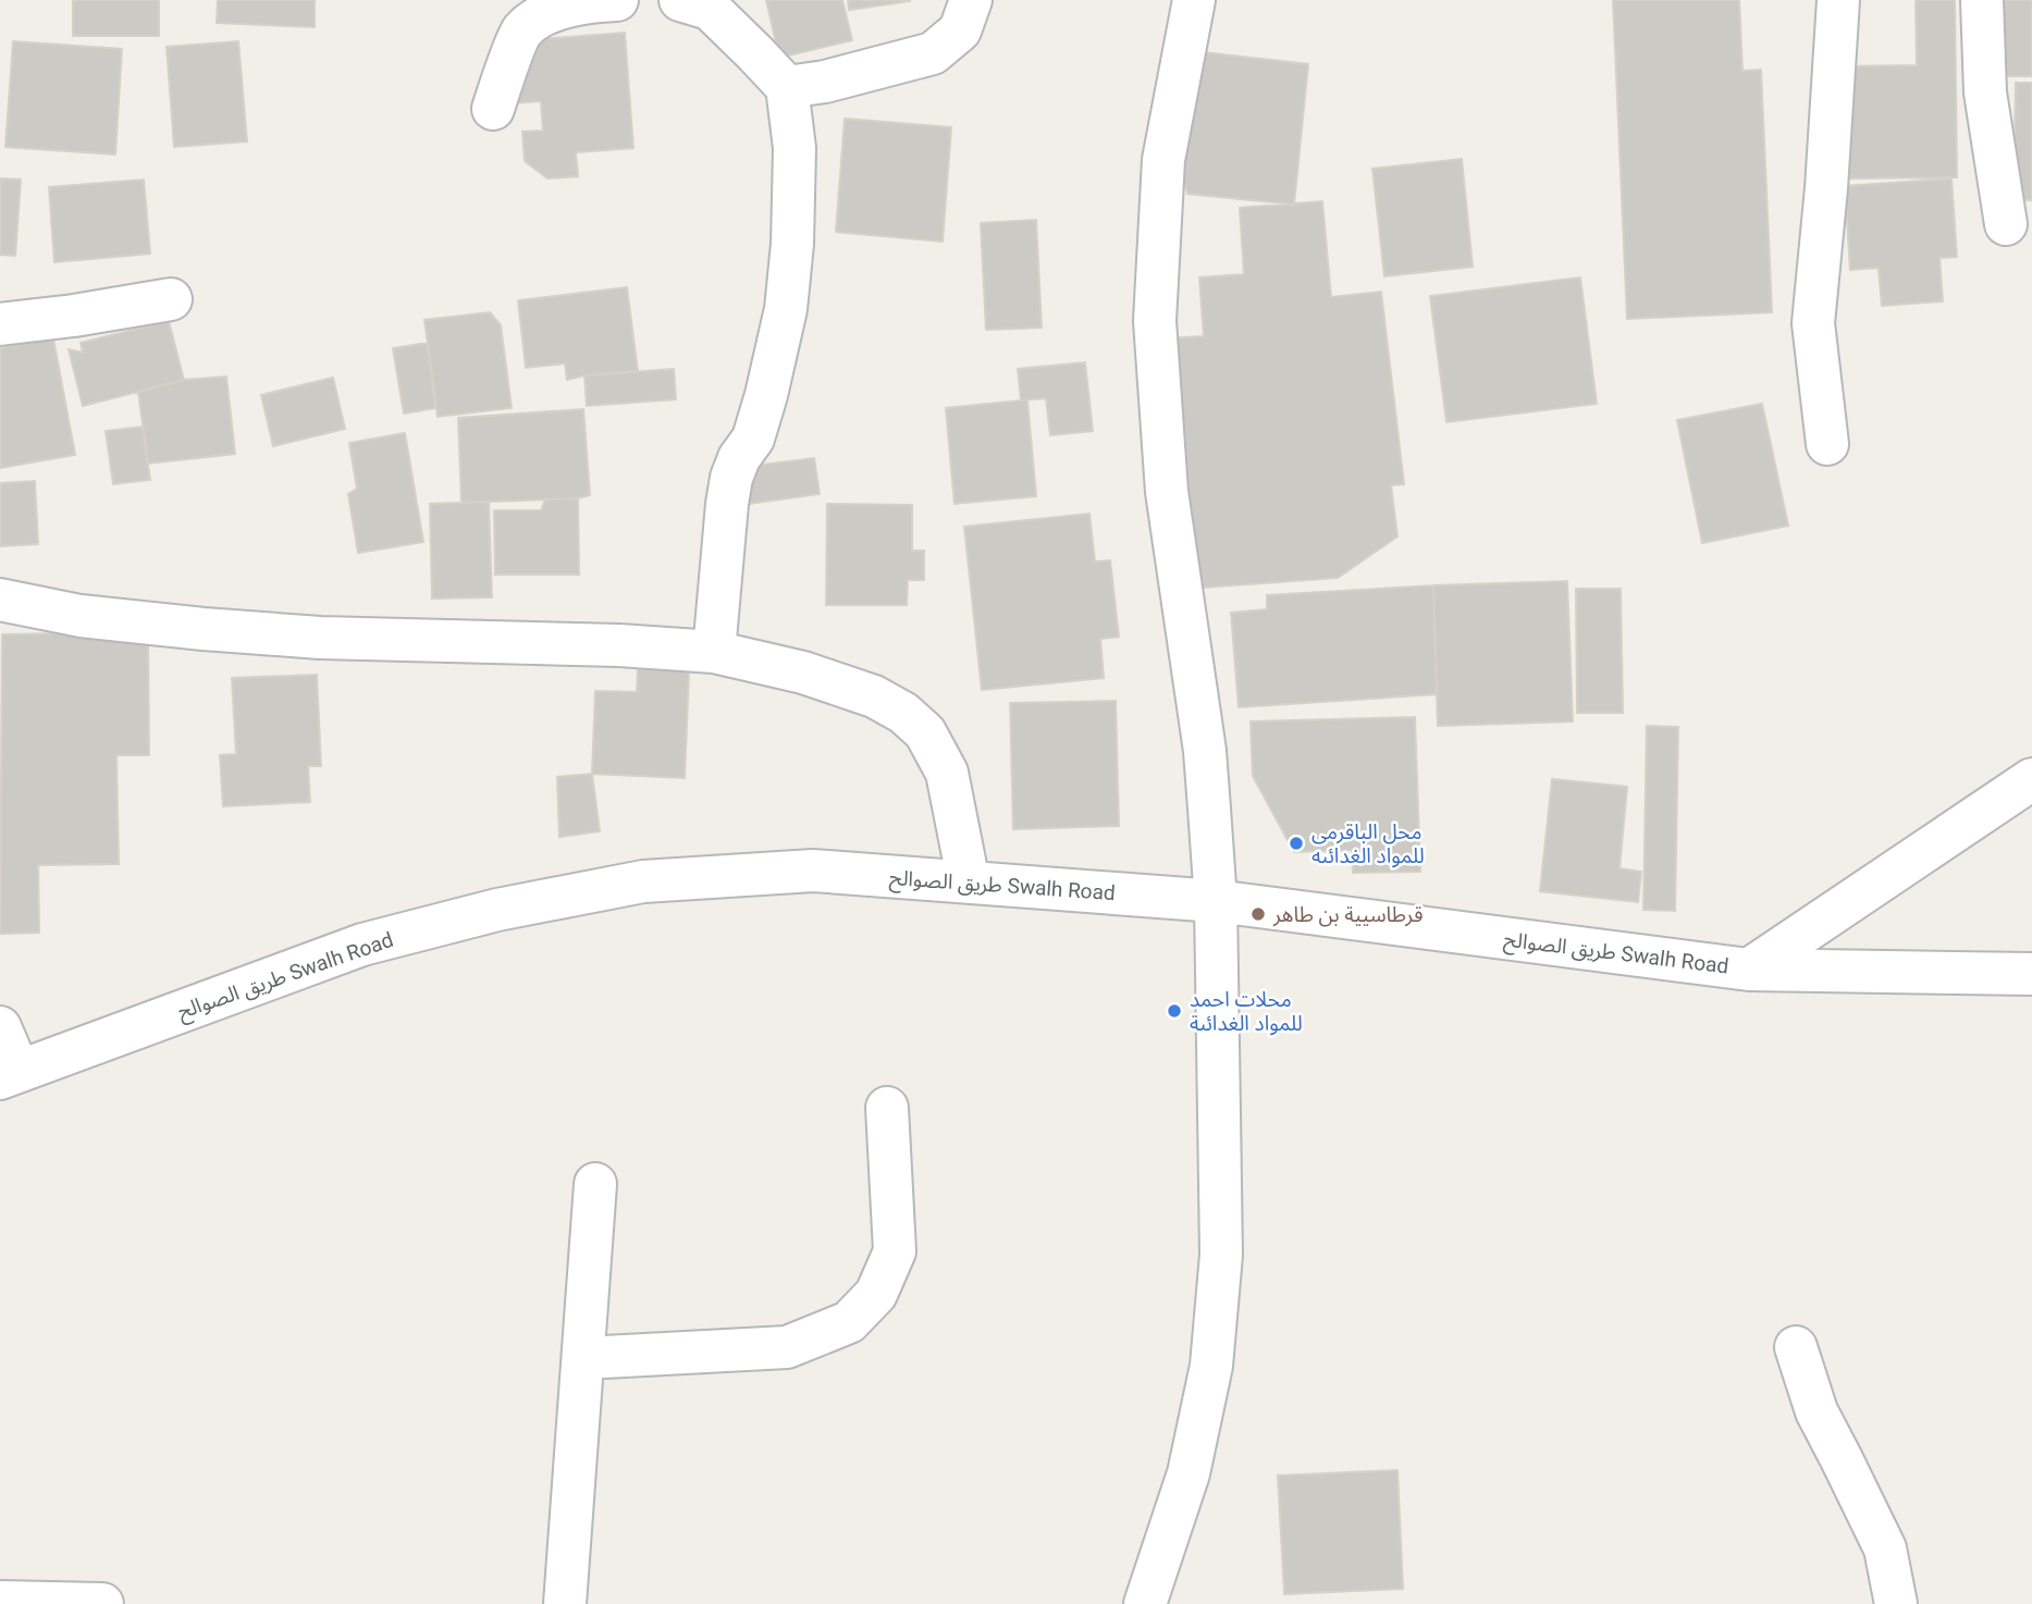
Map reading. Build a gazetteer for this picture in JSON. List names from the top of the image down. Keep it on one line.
{"streets":{"street":["طريق الصوالح Swalh Road"]},"places":["محل الباقرمى للمواد الغدائىه","قرطاسيية بن طاهر","محلات احمد للمواد الغدائىة"]}
